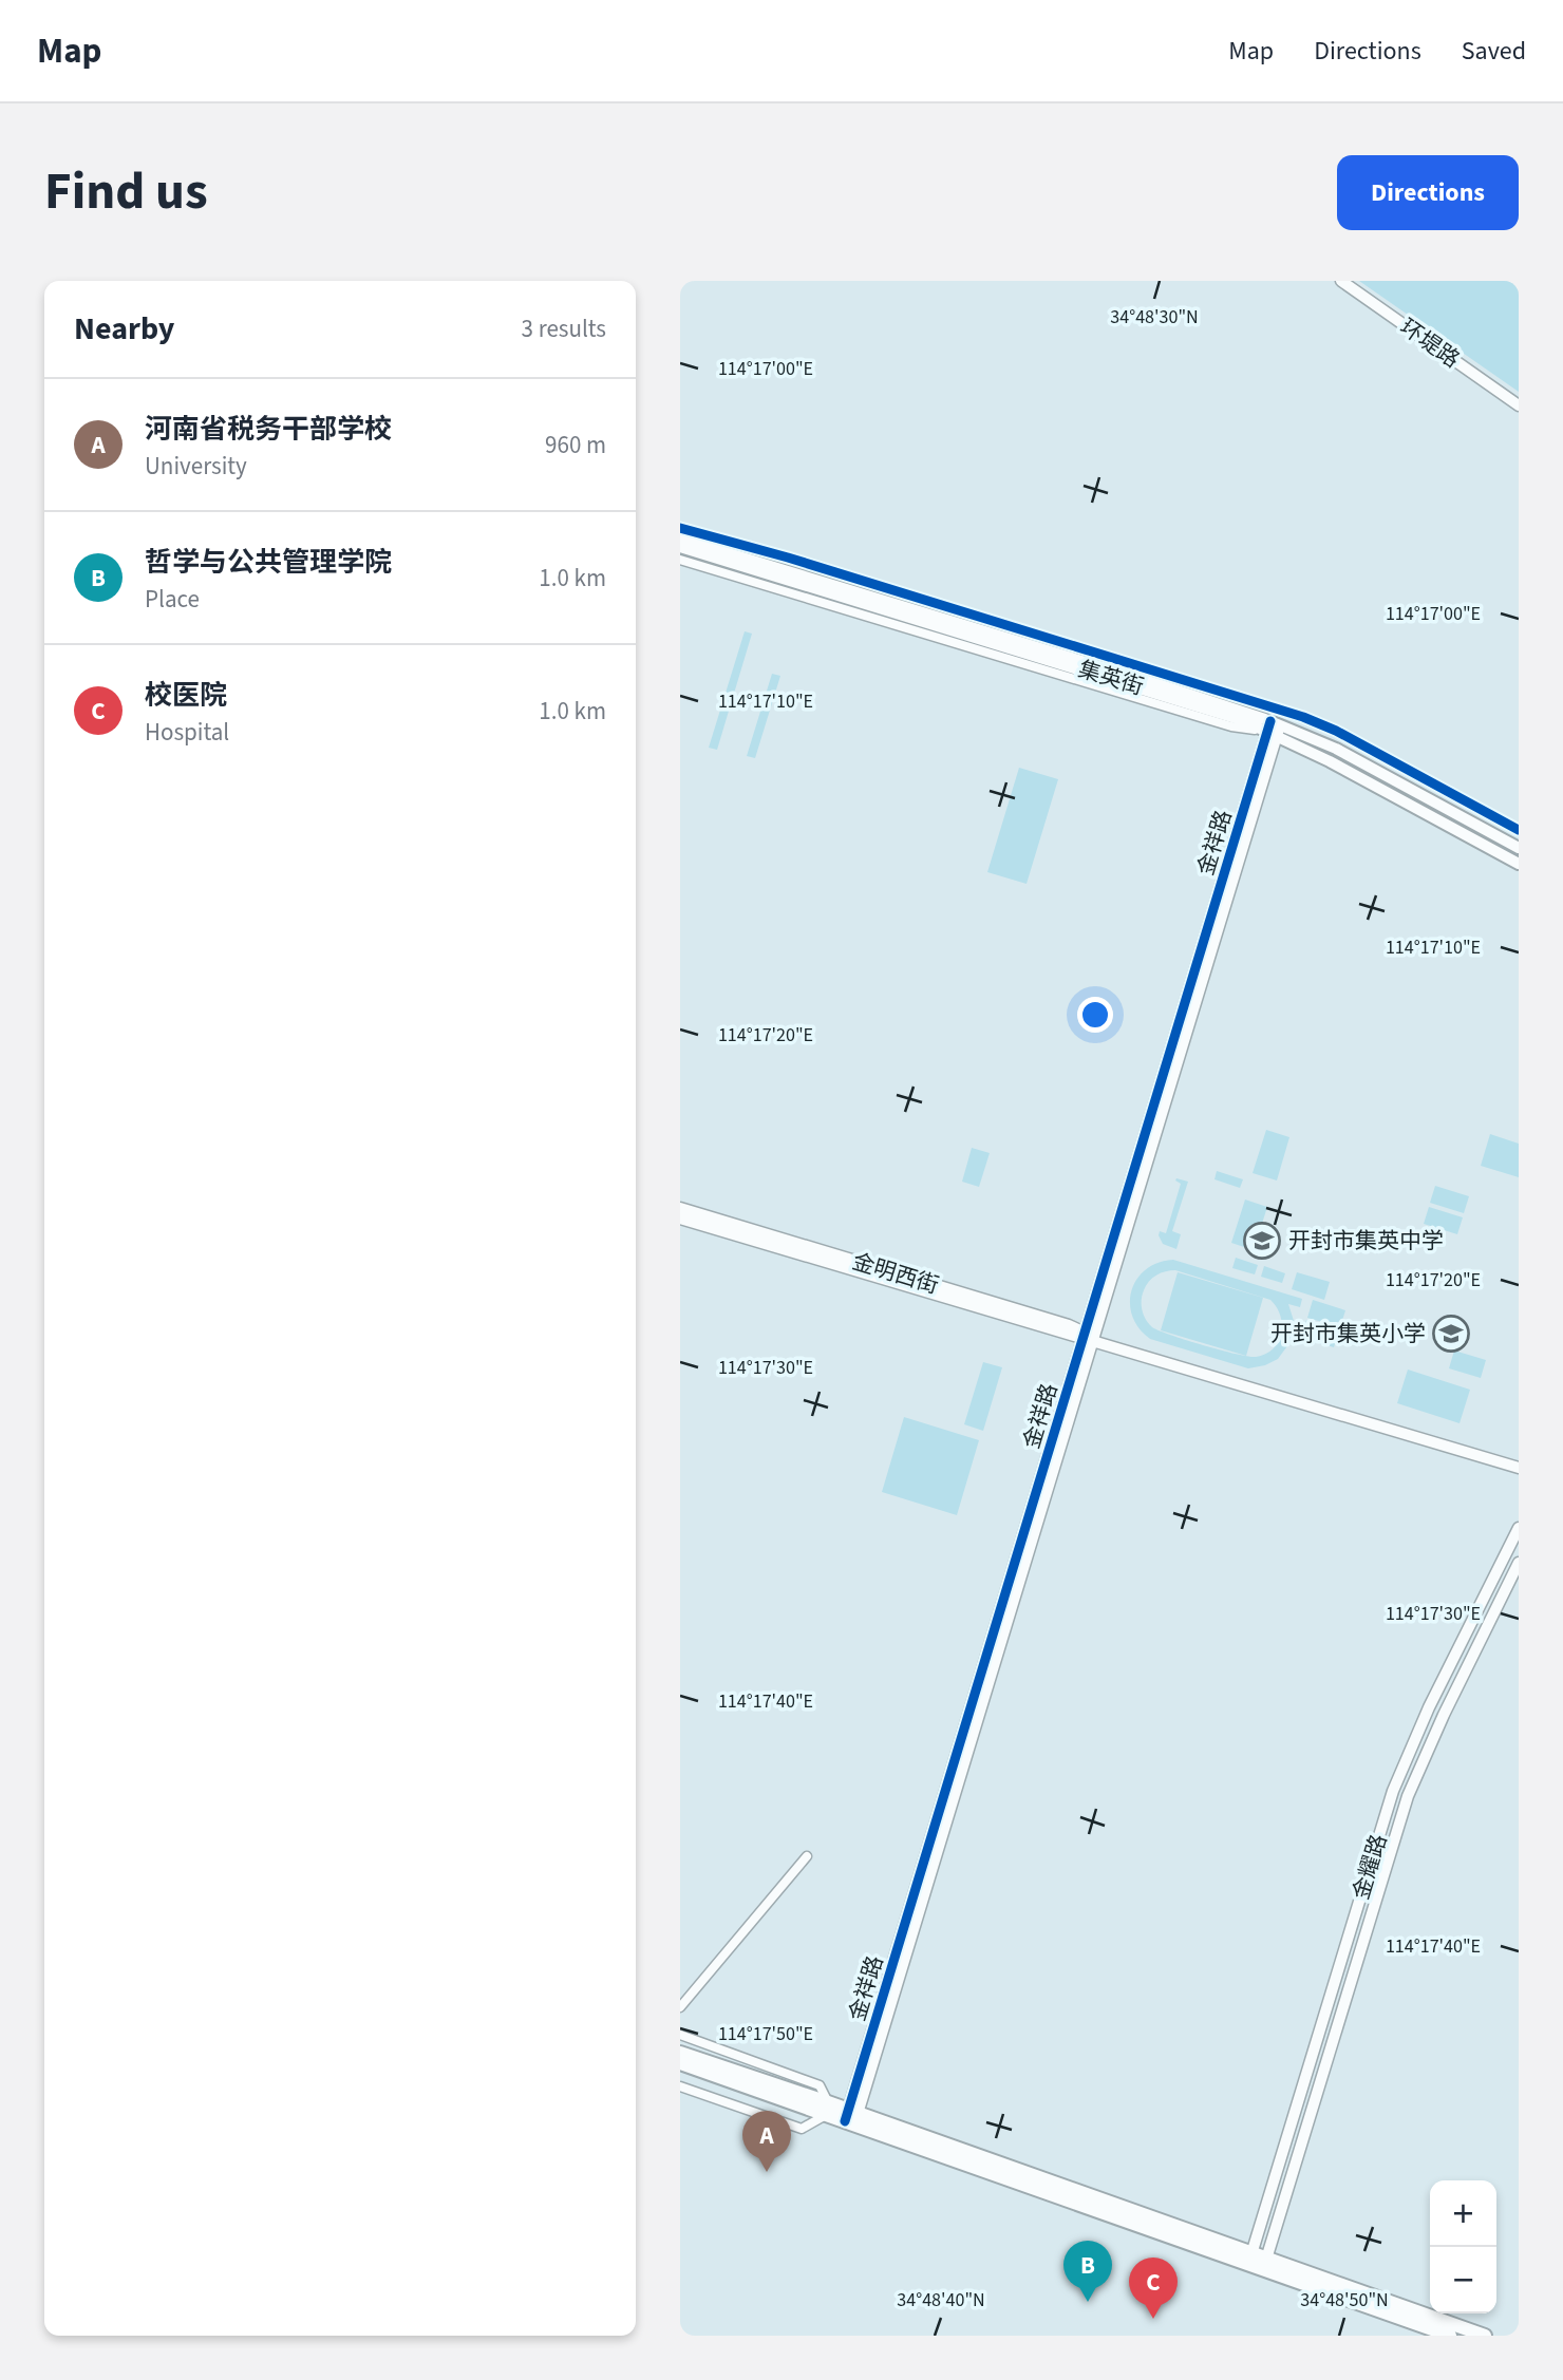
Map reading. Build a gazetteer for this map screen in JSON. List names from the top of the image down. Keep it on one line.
{"streets":{"main road":["集英街"],"street":["环堤路","金祥路","金明西街","金耀路"]},"crossings":[["集英街","金祥路"],["金祥路","金明西街"]],"places":{"school or university":["开封市集英中学","开封市集英小学"]},"page":{"header":"Map","nav":["Map","Directions","Saved"],"title":"Find us","buttons":"Directions","heading":["Nearby","3 results"],"list":[{"mark":"A","name":"河南省税务干部学校","note":"University","value":"960 m"},{"mark":"B","name":"哲学与公共管理学院","note":"Place","value":"1.0 km"},{"mark":"C","name":"校医院","note":"Hospital","value":"1.0 km"}],"pins":["A","B","C"],"map_buttons":["+","−"]},"coordinates":["34°48'30\"N","114°17'00\"E","114°17'10\"E","114°17'20\"E","114°17'30\"E","114°17'40\"E","114°17'50\"E","34°48'40\"N","34°48'50\"N"]}
